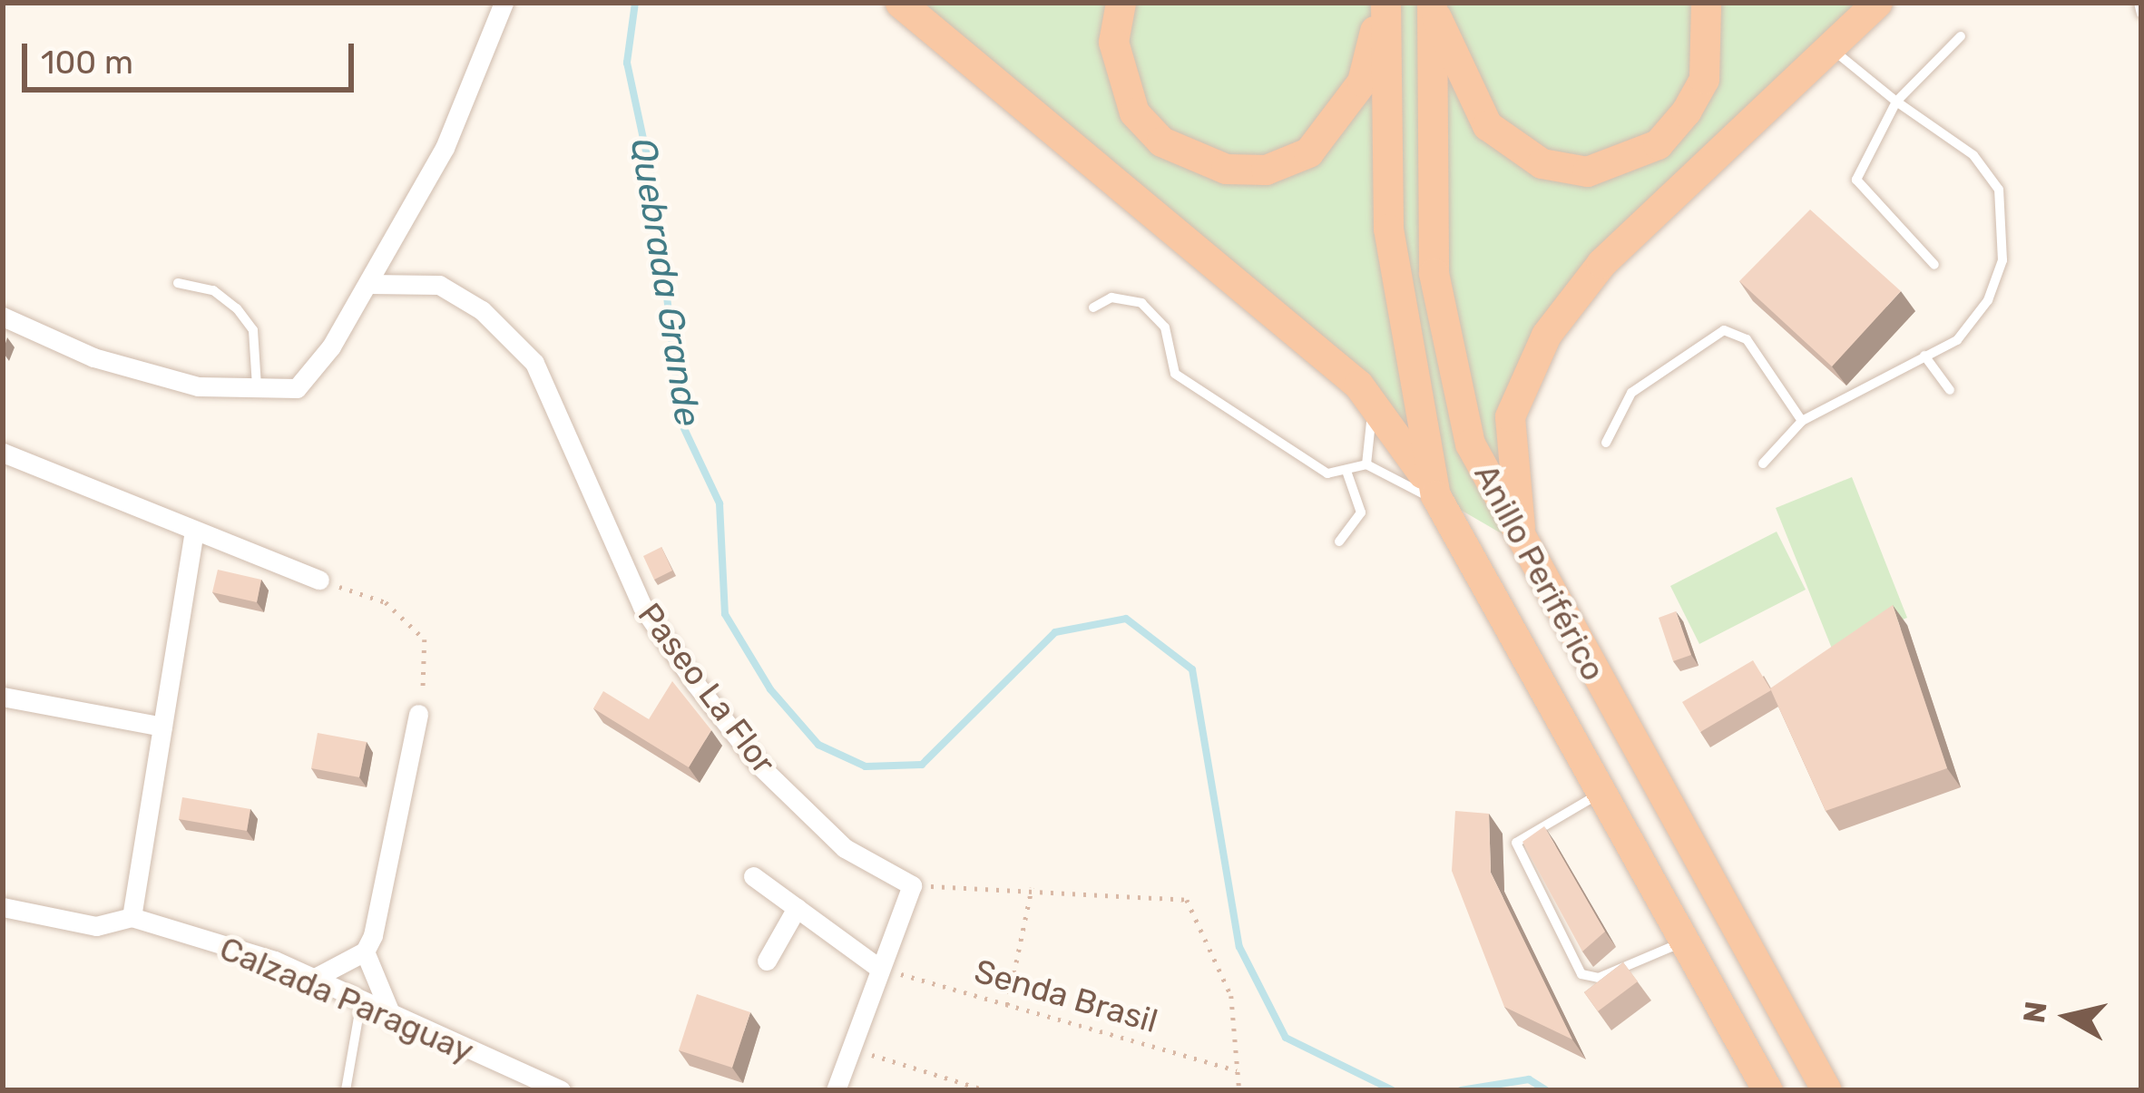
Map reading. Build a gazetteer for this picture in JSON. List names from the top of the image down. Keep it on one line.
{"streets":{"highway":["Anillo Periférico"],"street":["Paseo La Flor","Calzada Paraguay"],"path":["Senda Brasil"]},"water":["Quebrada Grande"],"scale_bar":"100 m","north":"left"}
